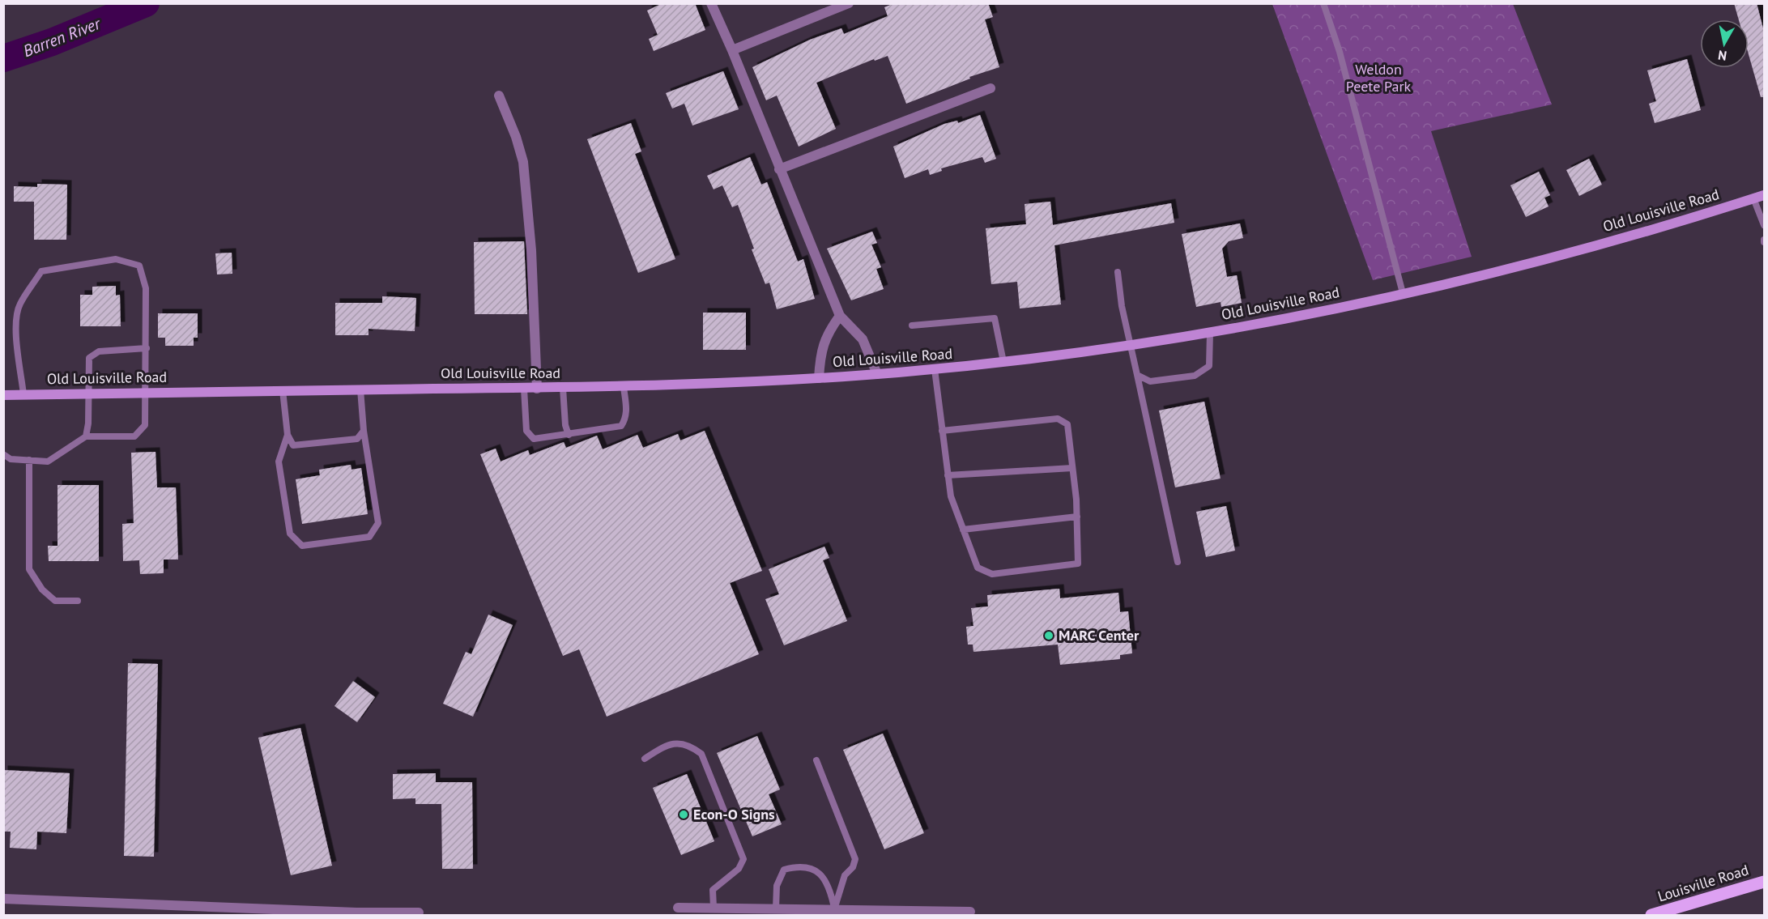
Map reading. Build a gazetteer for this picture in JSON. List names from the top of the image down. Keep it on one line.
{"streets":{"main road":["Louisville Road"],"street":["Old Louisville Road"]},"water":["Barren River"],"parks":["Weldon Peete Park"],"places":["MARC Center","Econ-O Signs"],"north":"bottom"}
